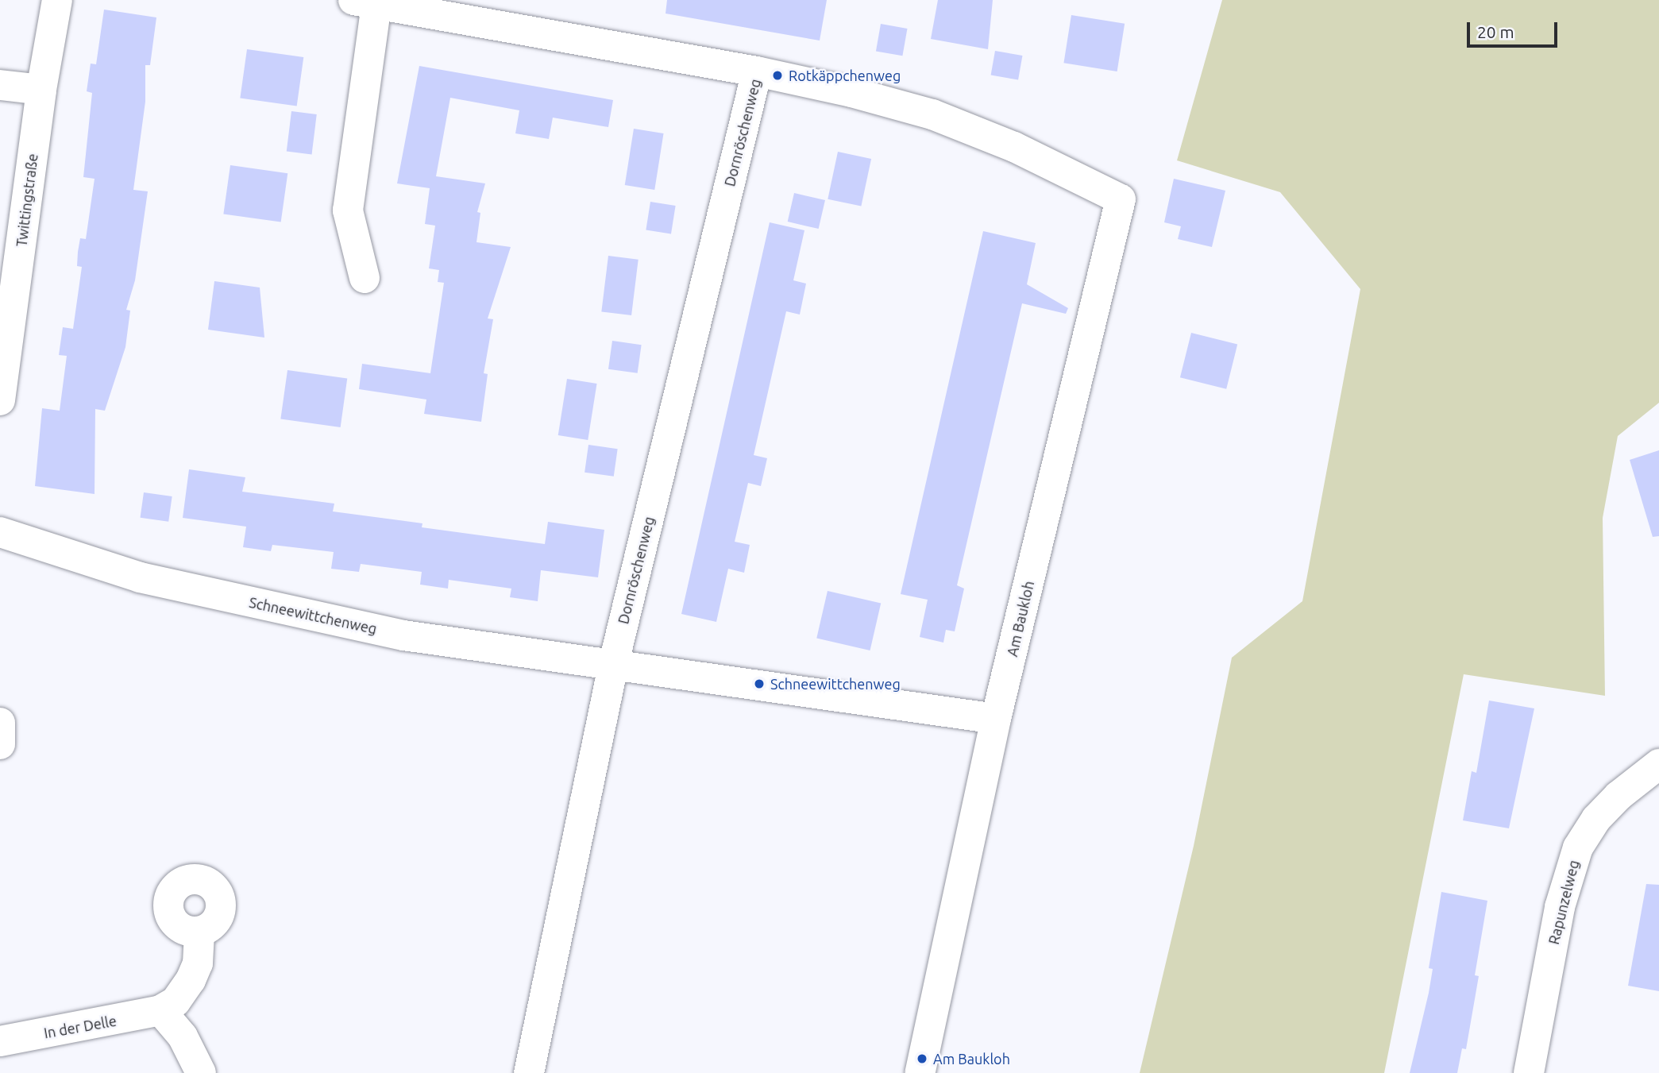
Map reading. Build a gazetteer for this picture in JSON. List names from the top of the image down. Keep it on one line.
{"streets":{"street":["Dornröschenweg","Twittingstraße","Schneewittchenweg","Am Baukloh","Rapunzelweg","In der Delle"]},"crossings":[["Dornröschenweg","Schneewittchenweg"],["Dornröschenweg","Am Baukloh"],["Schneewittchenweg","Am Baukloh"]],"places":["Rotkäppchenweg","Schneewittchenweg","Am Baukloh"],"scale_bar":"20 m"}
